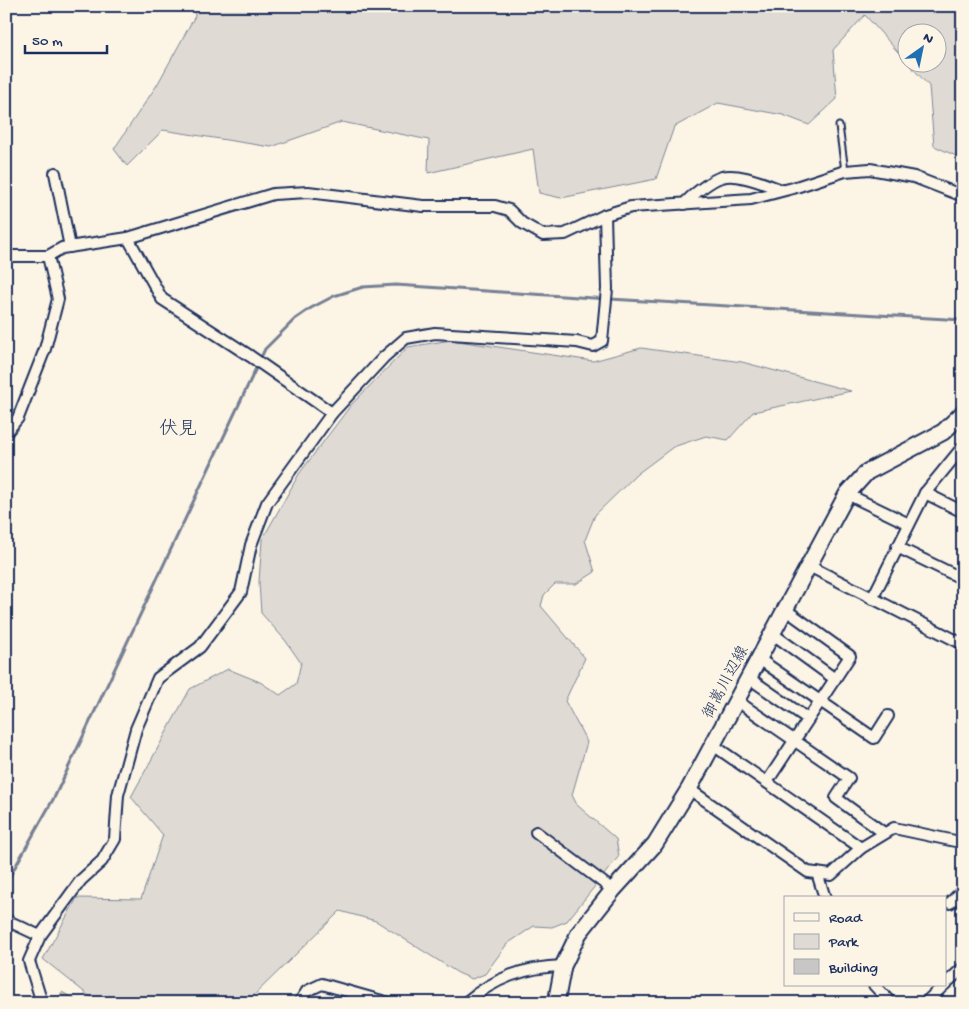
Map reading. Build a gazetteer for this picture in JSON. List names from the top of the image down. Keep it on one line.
{"streets":{"main road":["御嵩川辺線"]},"districts":["伏見"],"legend":["Road","Park","Building"],"scale_bar":"50 m","north":"top right"}
